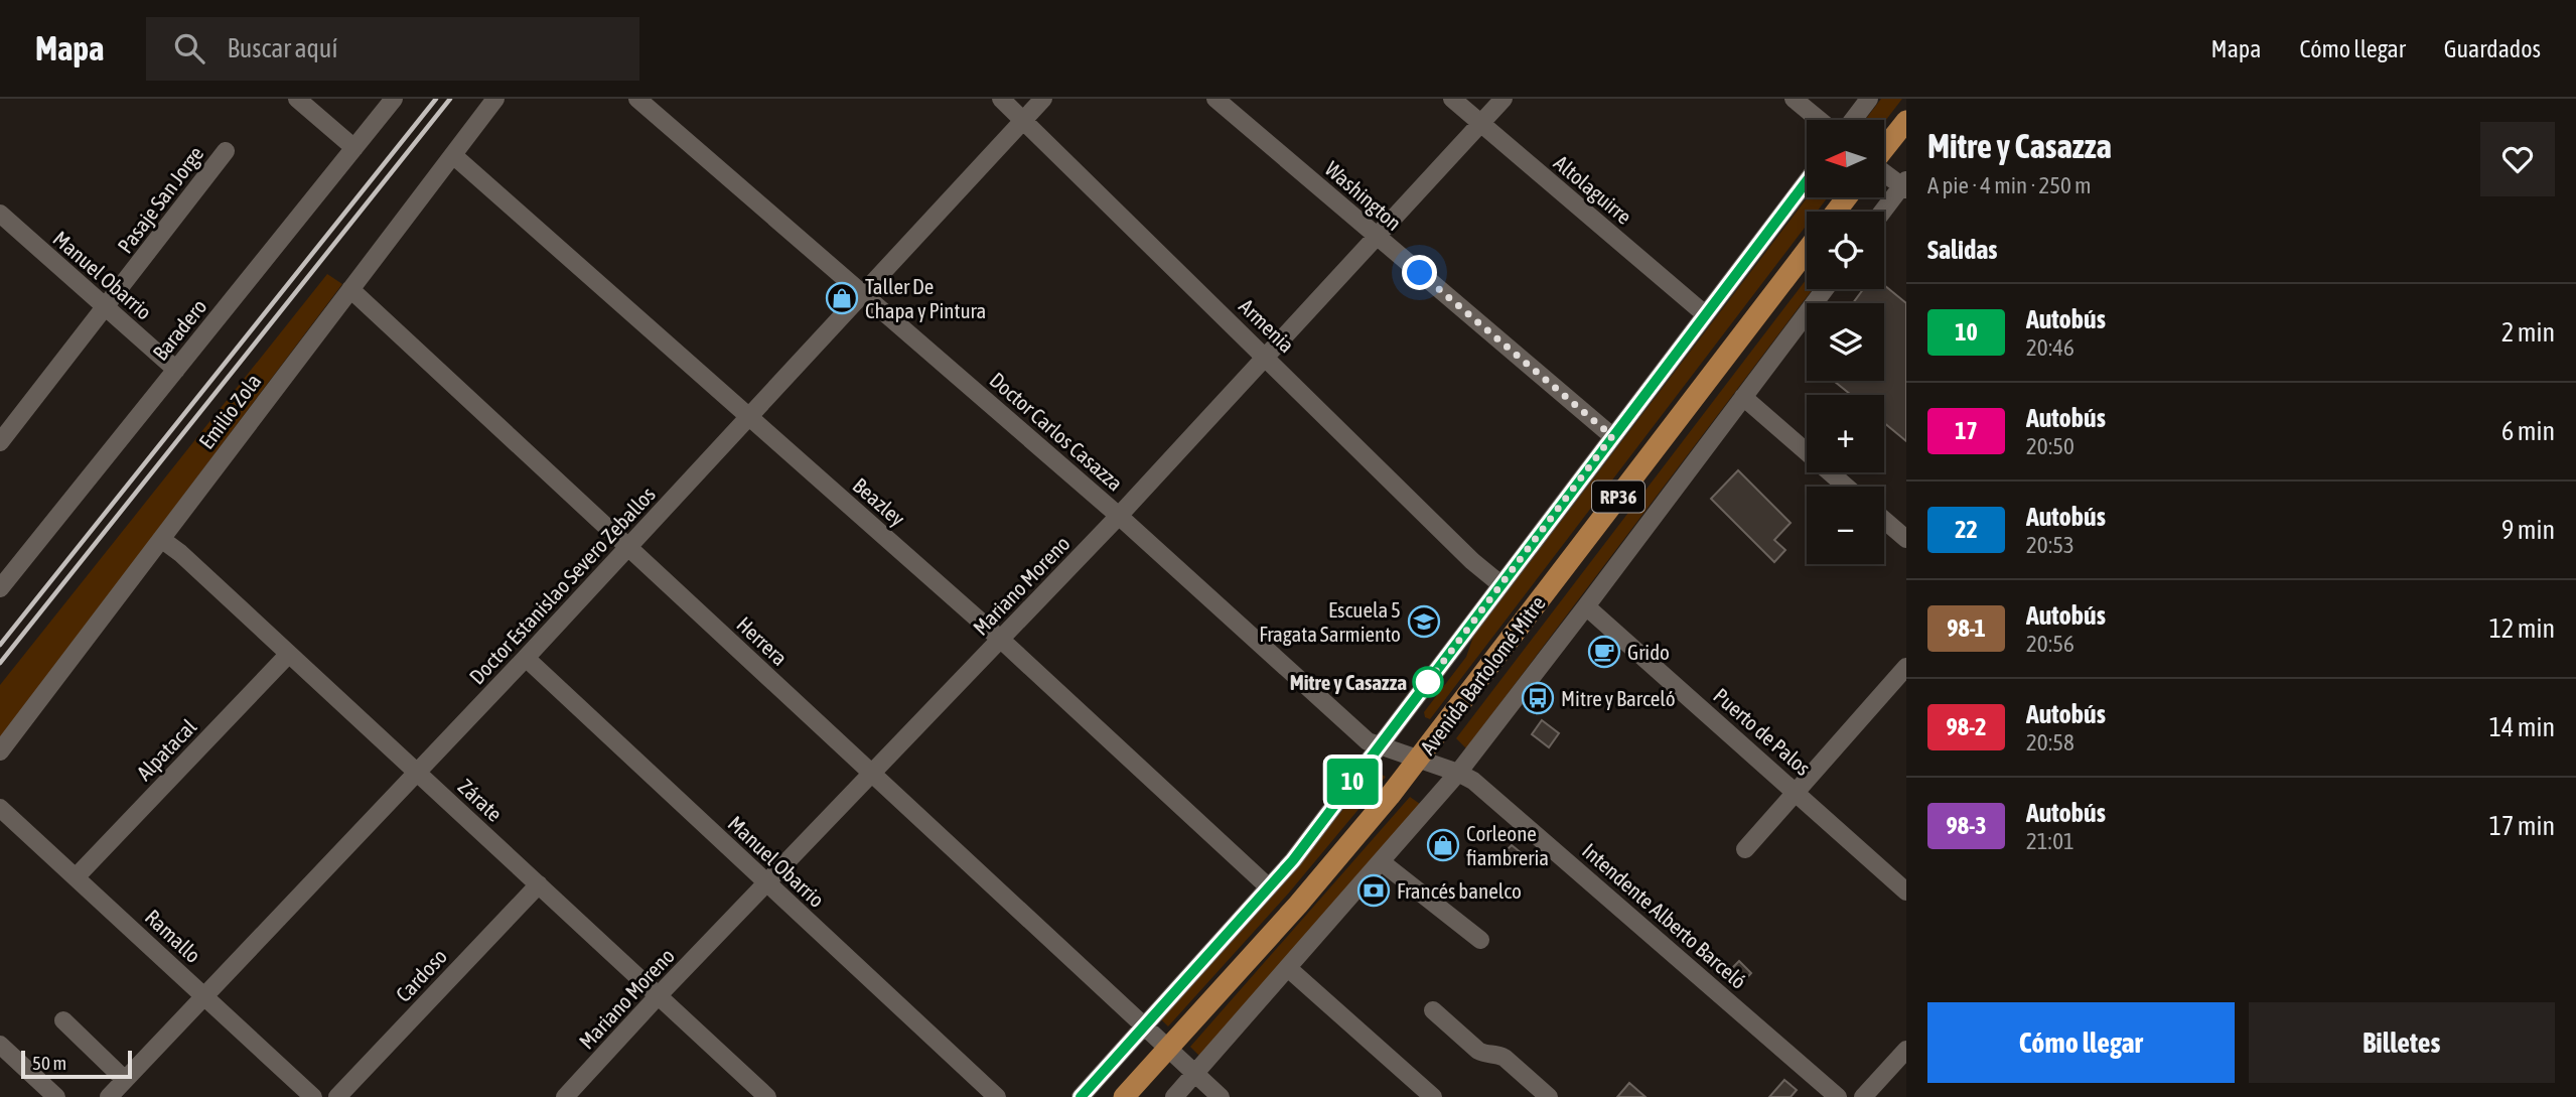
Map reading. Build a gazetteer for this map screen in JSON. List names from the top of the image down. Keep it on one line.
{"streets":{"main road":["RP36","Avenida Bartolomé Mitre"],"street":["Altolaguirre","Washington","Pasaje San Jorge","Manuel Obarrio","Armenia","Baradero","Emilio Zola","Doctor Carlos Casazza","Beazley","Doctor Estanislao Severo Zeballos","Mariano Moreno","Herrera","Puerto de Palos","Alpatacal","Zárate","Intendente Alberto Barceló","Ramallo","Cardoso"]},"crossings":[["Altolaguirre","Mariano Moreno"],["Altolaguirre","Avenida Bartolomé Mitre"],["Washington","Mariano Moreno"],["Washington","Avenida Bartolomé Mitre"],["Pasaje San Jorge","Manuel Obarrio"],["Manuel Obarrio","Baradero"],["Manuel Obarrio","Doctor Estanislao Severo Zeballos"],["Manuel Obarrio","Mariano Moreno"],["Armenia","Doctor Estanislao Severo Zeballos"],["Armenia","Mariano Moreno"],["Armenia","Avenida Bartolomé Mitre"],["Emilio Zola","Beazley"],["Emilio Zola","Herrera"],["Emilio Zola","Zárate"],["Doctor Carlos Casazza","Doctor Estanislao Severo Zeballos"],["Doctor Carlos Casazza","Mariano Moreno"],["Doctor Carlos Casazza","Avenida Bartolomé Mitre"],["Doctor Carlos Casazza","Intendente Alberto Barceló"],["Beazley","Doctor Estanislao Severo Zeballos"],["Beazley","Mariano Moreno"],["Beazley","Avenida Bartolomé Mitre"],["Doctor Estanislao Severo Zeballos","Herrera"],["Doctor Estanislao Severo Zeballos","Zárate"],["Doctor Estanislao Severo Zeballos","Ramallo"],["Mariano Moreno","Herrera"],["Mariano Moreno","Zárate"],["Herrera","Avenida Bartolomé Mitre"],["Avenida Bartolomé Mitre","Puerto de Palos"],["Avenida Bartolomé Mitre","Intendente Alberto Barceló"],["Alpatacal","Zárate"],["Alpatacal","Ramallo"],["Zárate","Cardoso"]],"places":{"shop":["Taller De Chapa y Pintura","Corleone fiambreria"],"school or university":["Escuela 5 Fragata Sarmiento"],"cafe":["Grido"],"other":["Mitre y Casazza"],"bus stop":["Mitre y Barceló"],"bank":["Francés banelco"]},"lines":["bus line 10"],"scale_bar":"50 m","north":"left","page":{"header":"Mapa","search":"Buscar aquí","nav":["Mapa","Cómo llegar","Guardados"],"on_map":"10","heading":[["Mitre y Casazza","A pie · 4 min · 250 m"],"Salidas"],"map_buttons":["+","−"],"list":[{"mark":"10","name":"Autobús","note":"20:46","value":"2 min"},{"mark":"17","name":"Autobús","note":"20:50","value":"6 min"},{"mark":"22","name":"Autobús","note":"20:53","value":"9 min"},{"mark":"98-1","name":"Autobús","note":"20:56","value":"12 min"},{"mark":"98-2","name":"Autobús","note":"20:58","value":"14 min"},{"mark":"98-3","name":"Autobús","note":"21:01","value":"17 min"}],"buttons":["Cómo llegar","Billetes"],"scale":"50 m"}}
